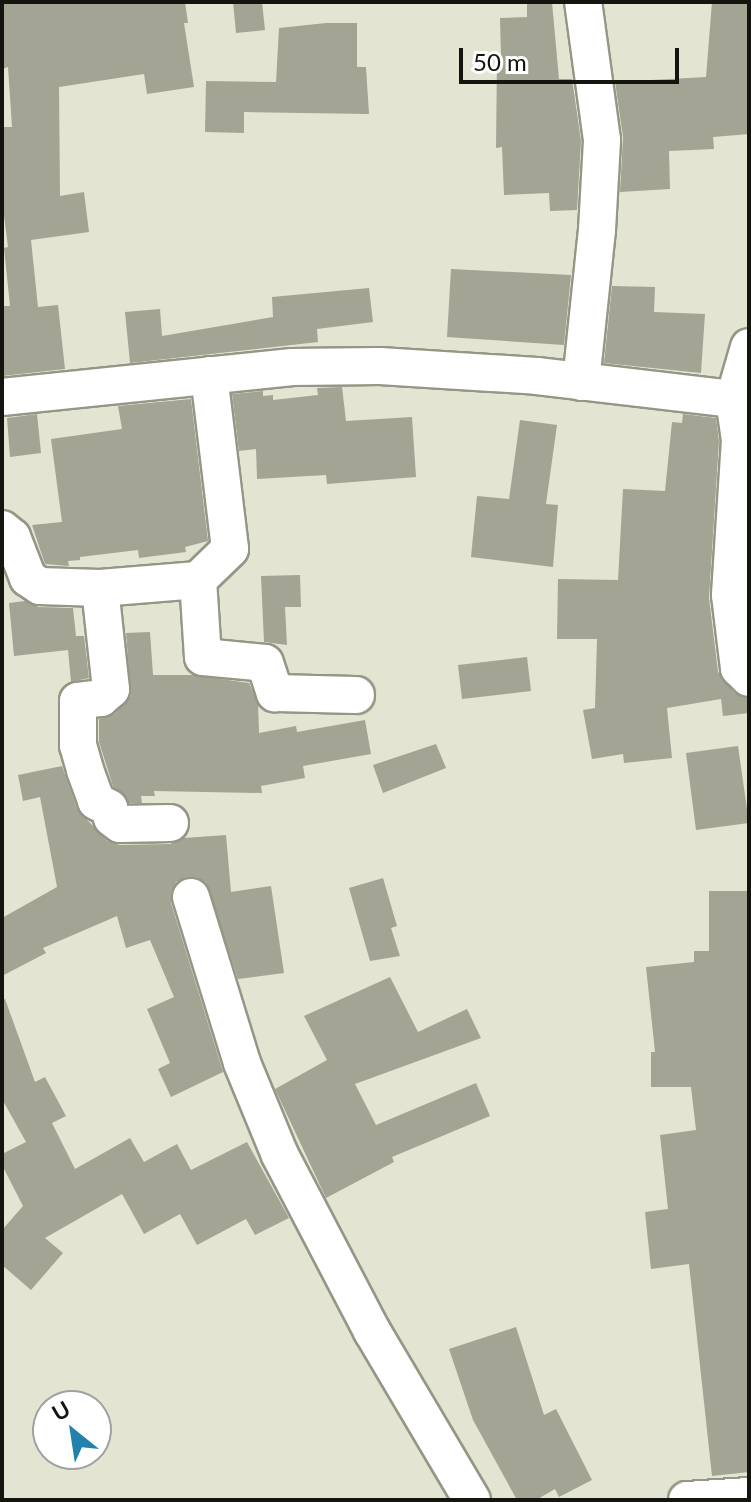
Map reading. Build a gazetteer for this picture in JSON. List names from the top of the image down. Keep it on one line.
{"scale_bar":"50 m","north":"top left"}
